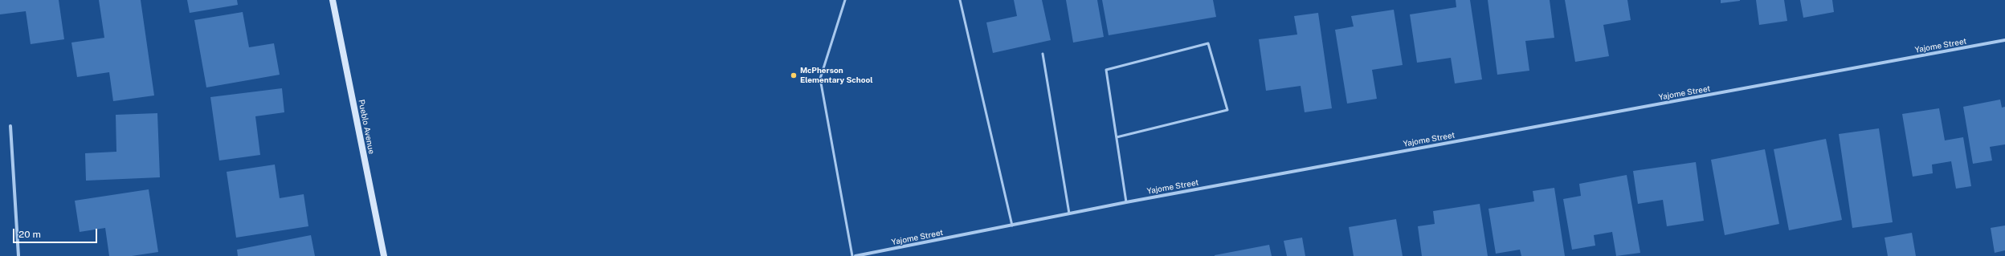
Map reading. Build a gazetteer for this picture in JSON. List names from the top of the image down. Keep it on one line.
{"streets":{"street":["Yajome Street","Pueblo Avenue"]},"places":["McPherson Elementary School"],"scale_bar":"20 m"}
